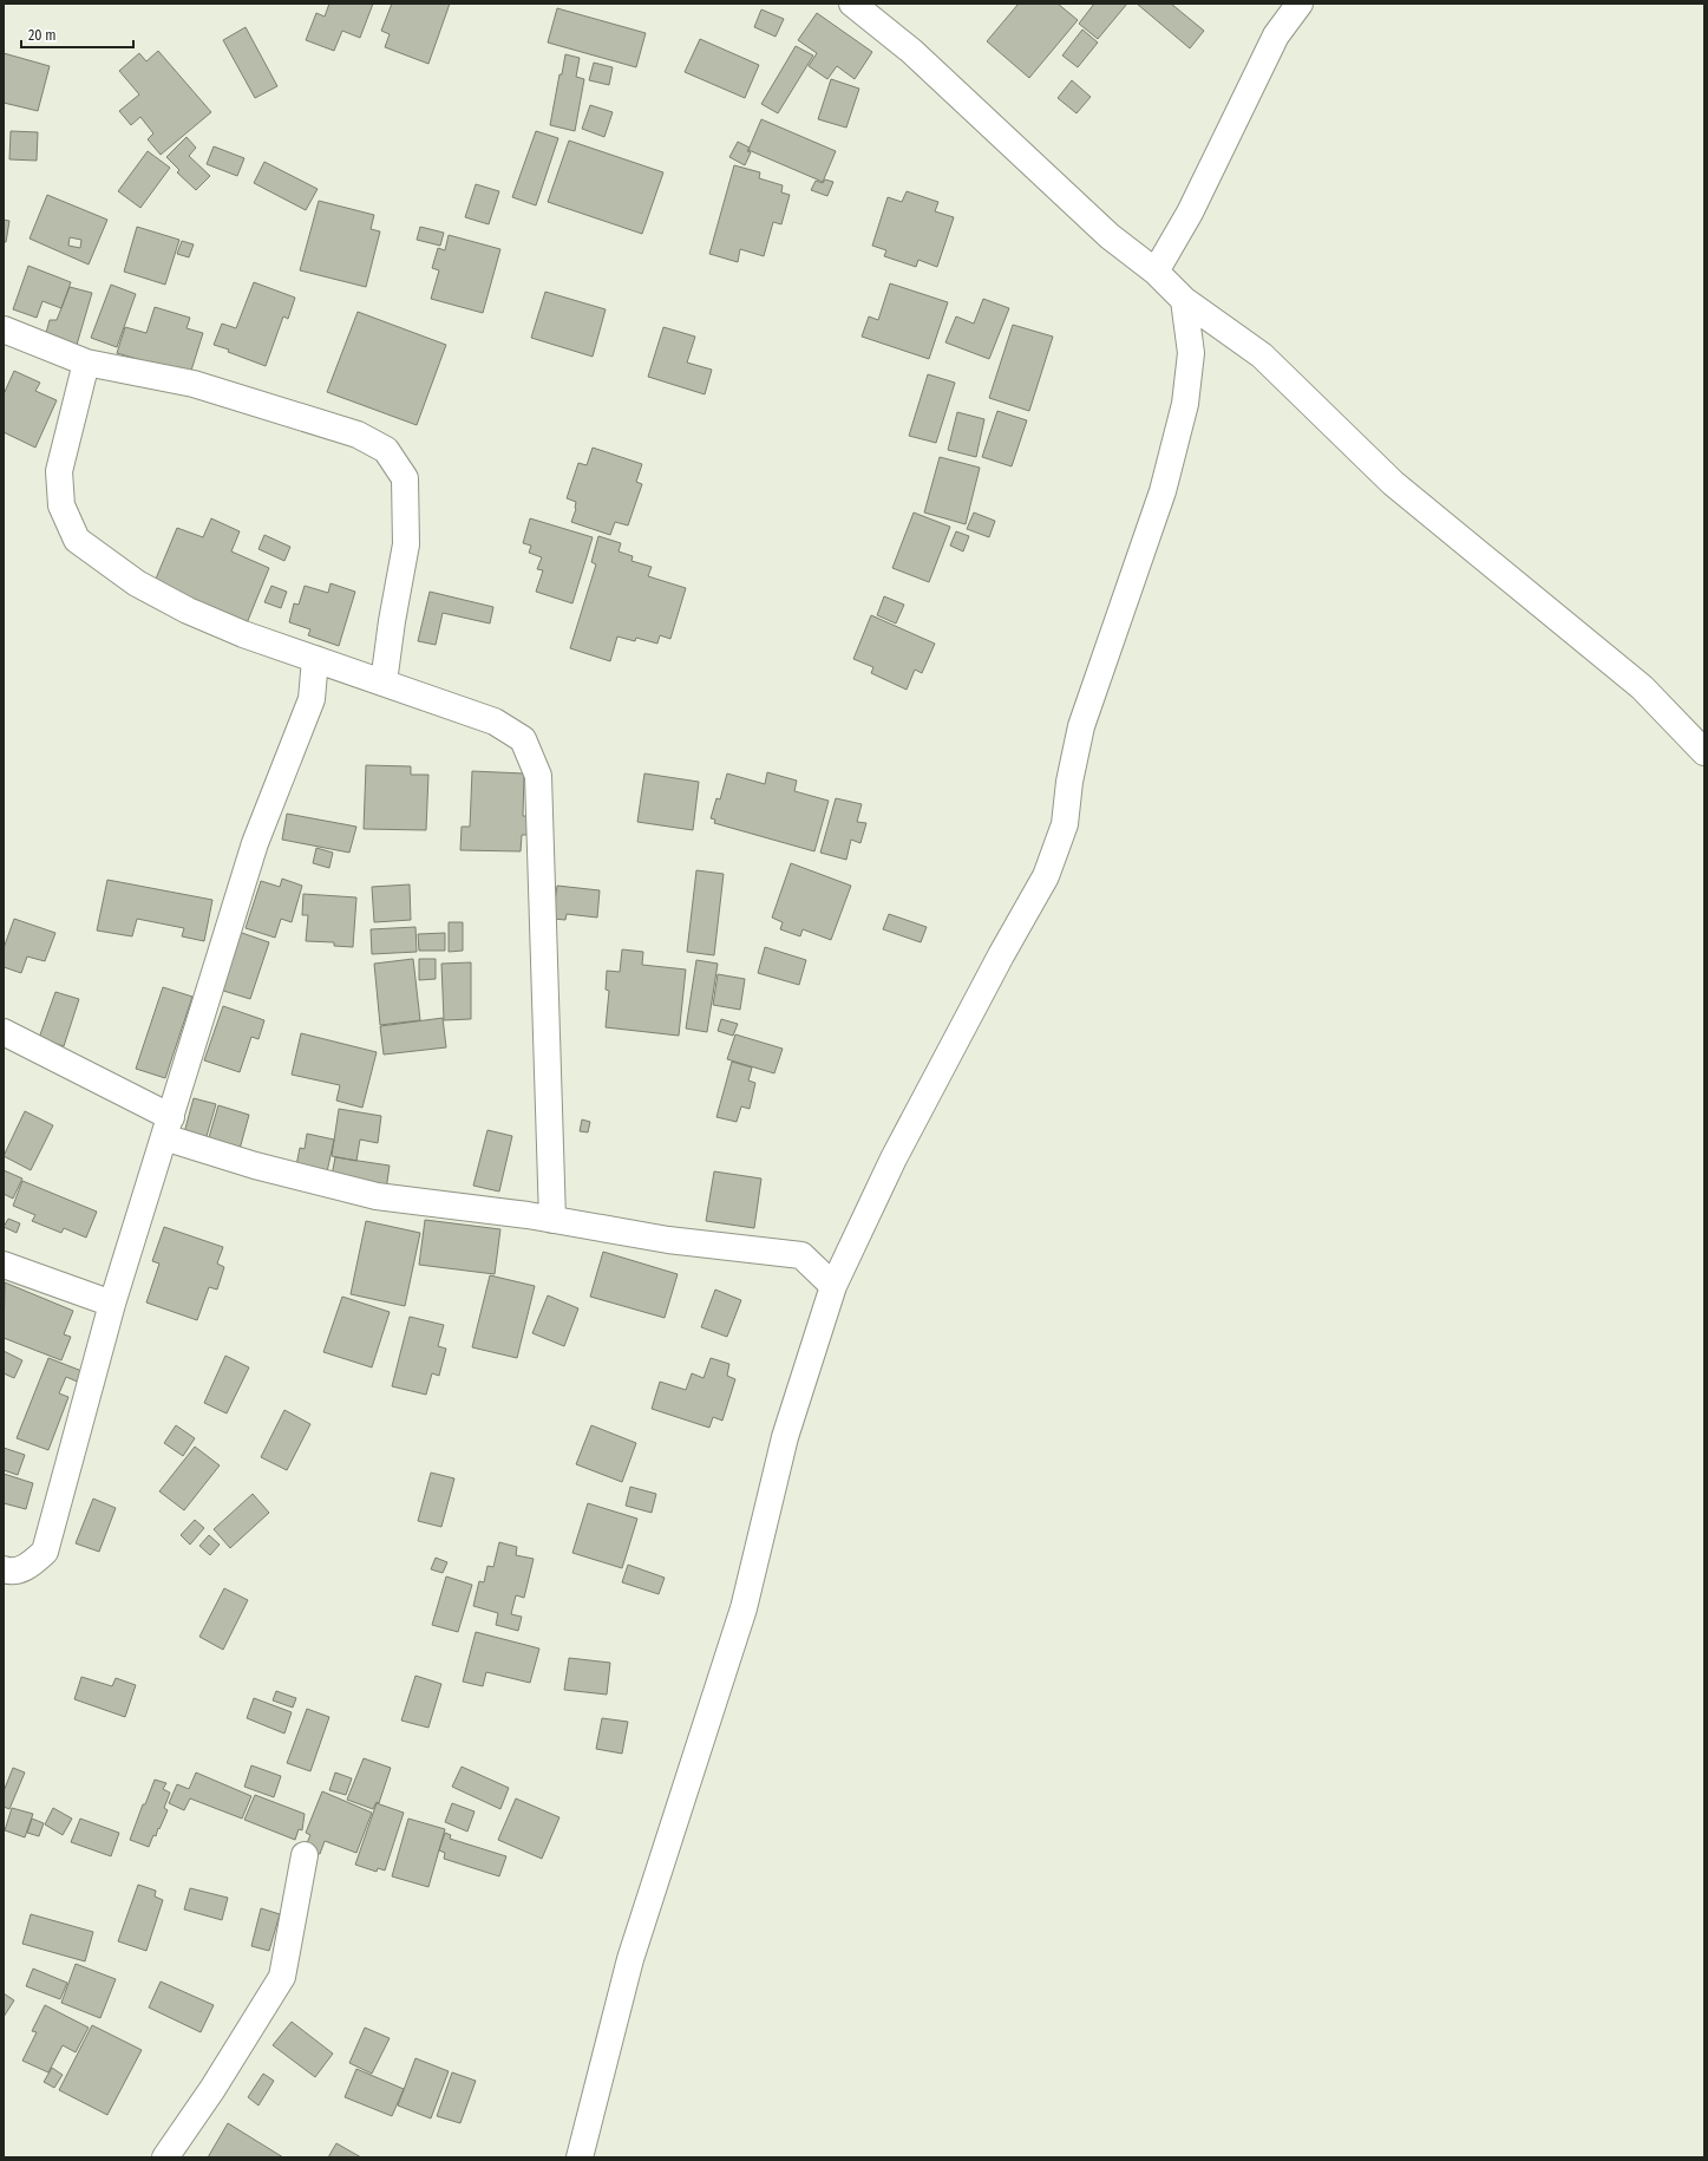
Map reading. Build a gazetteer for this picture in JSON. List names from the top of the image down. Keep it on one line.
{"scale_bar":"20 m"}
